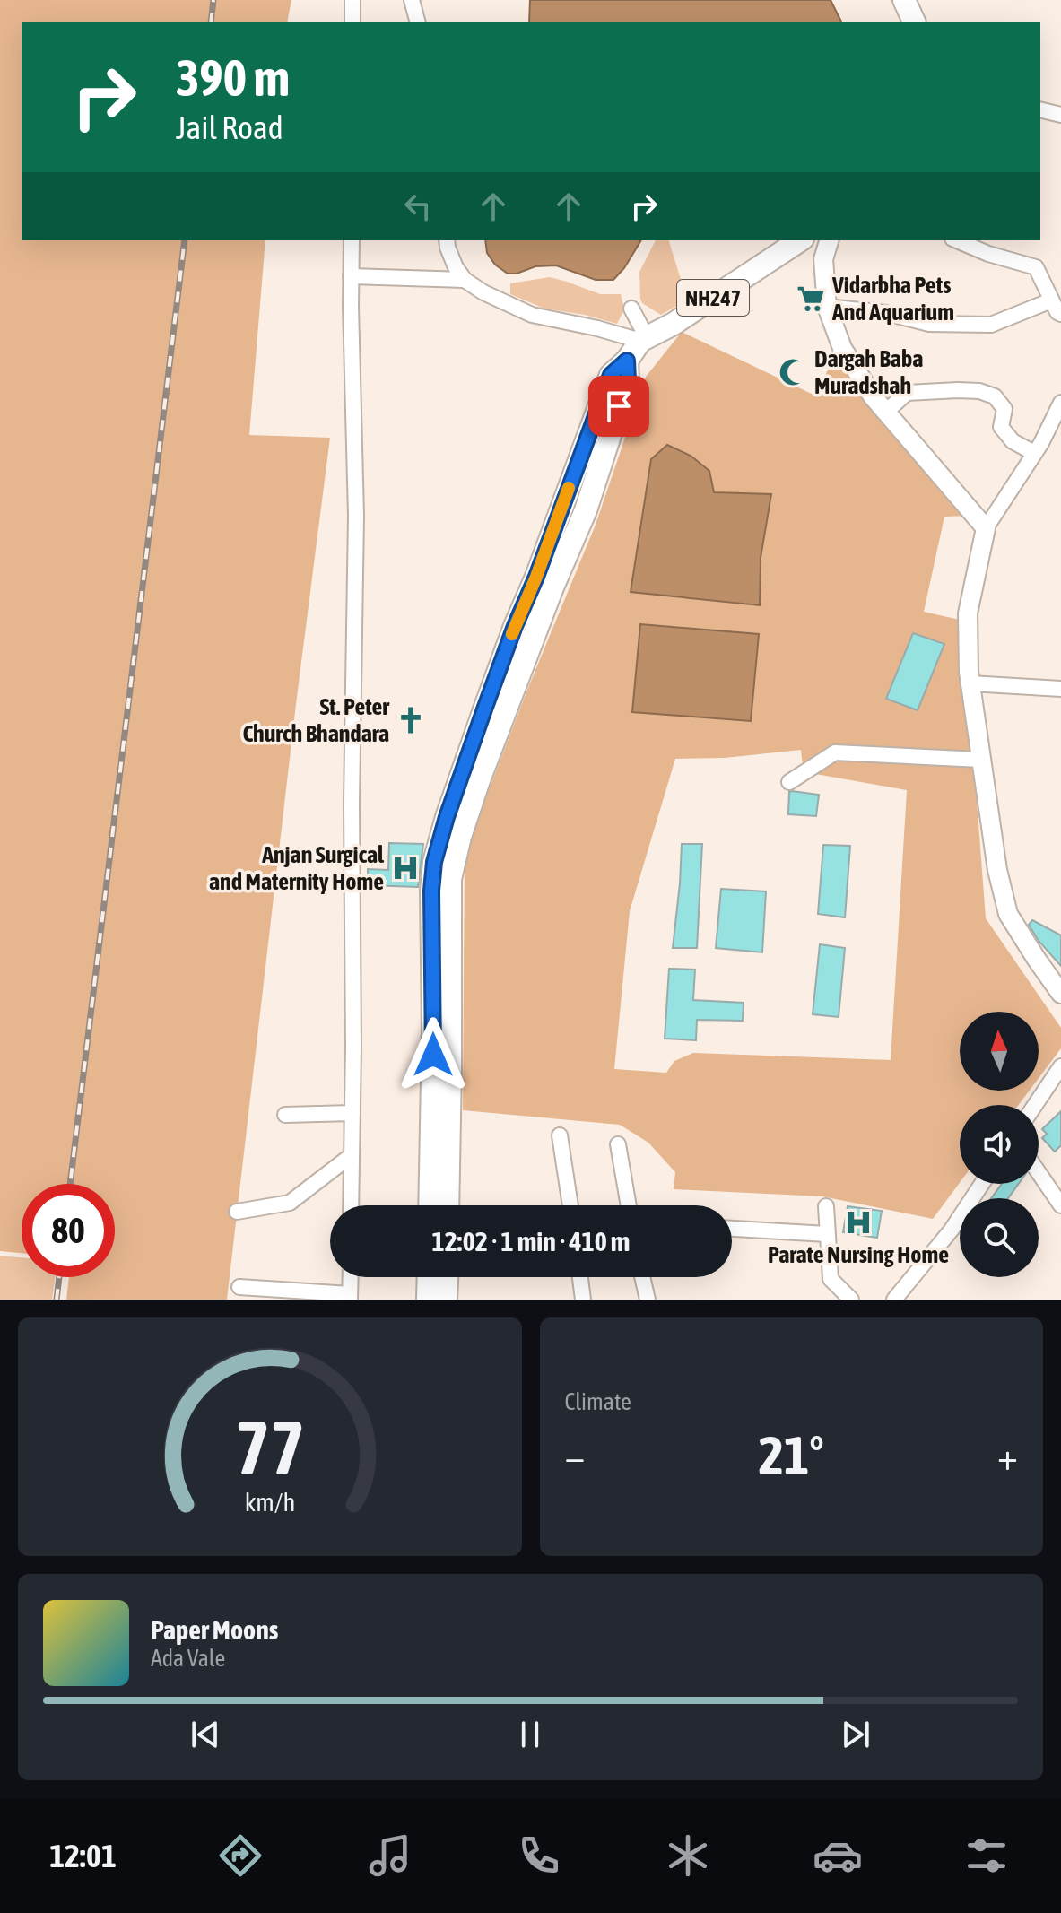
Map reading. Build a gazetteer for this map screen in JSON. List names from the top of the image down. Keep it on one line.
{"streets":{"highway":["NH247"]},"places":{"supermarket":["Vidarbha Pets And Aquarium"],"mosque":["Dargah Baba Muradshah"],"church":["St. Peter Church Bhandara"],"hospital":["Anjan Surgical and Maternity Home","Parate Nursing Home"]},"north":"top","page":{"turn":["390 m","Jail Road"],"limit":"80","trip":"12:02 · 1 min · 410 m","tile":"Climate","heat":["−","21°","+"],"song":["Paper Moons","Ada Vale"],"tabs":"12:01","gauge":["77","km/h"]}}
